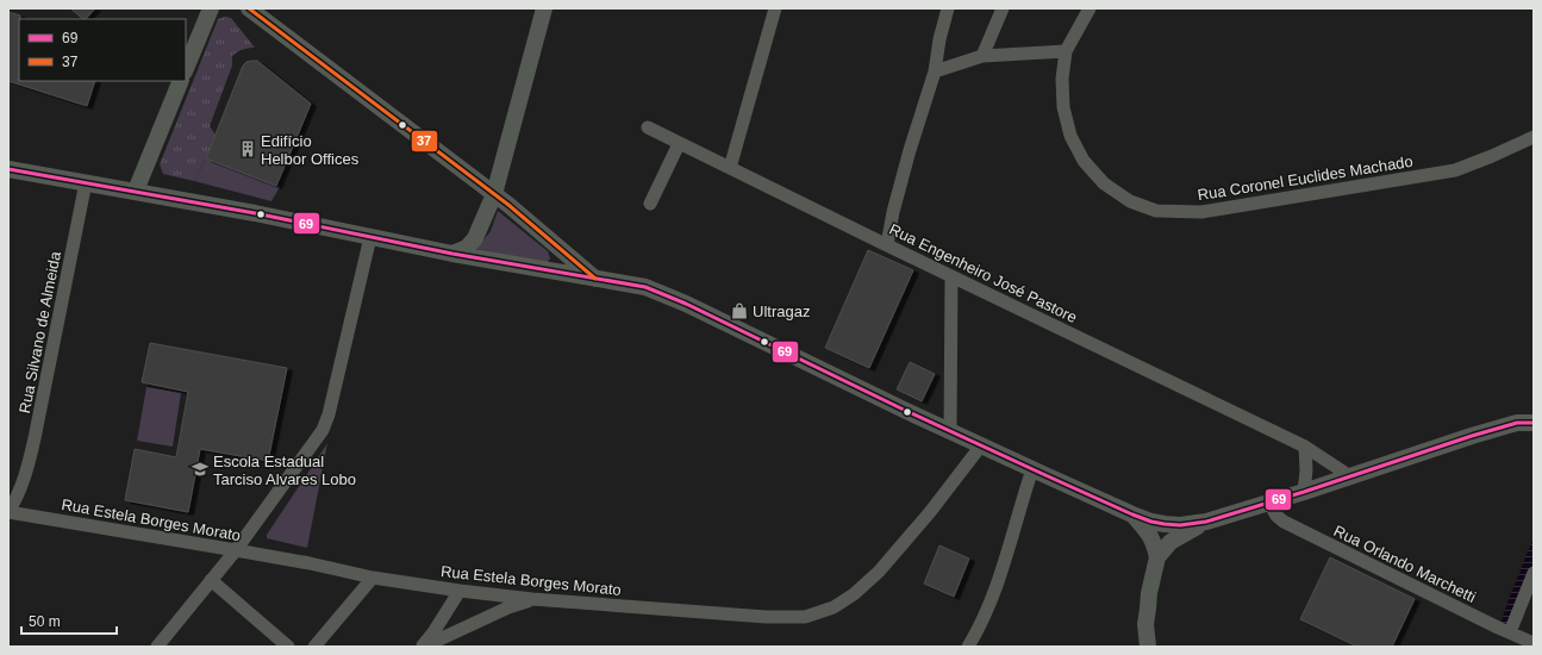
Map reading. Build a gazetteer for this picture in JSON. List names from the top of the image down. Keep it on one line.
{"streets":{"street":["Rua Coronel Euclides Machado","Rua Engenheiro José Pastore","Rua Silvano de Almeida","Rua Estela Borges Morato","Rua Orlando Marchetti"]},"crossings":[["Rua Silvano de Almeida","Rua Estela Borges Morato"]],"places":{"building":["Edifício Helbor Offices"],"shop":["Ultragaz"],"school or university":["Escola Estadual Tarciso Alvares Lobo"]},"lines":["transit line 37","transit line 69"],"legend":["69","37"],"scale_bar":"50 m"}
